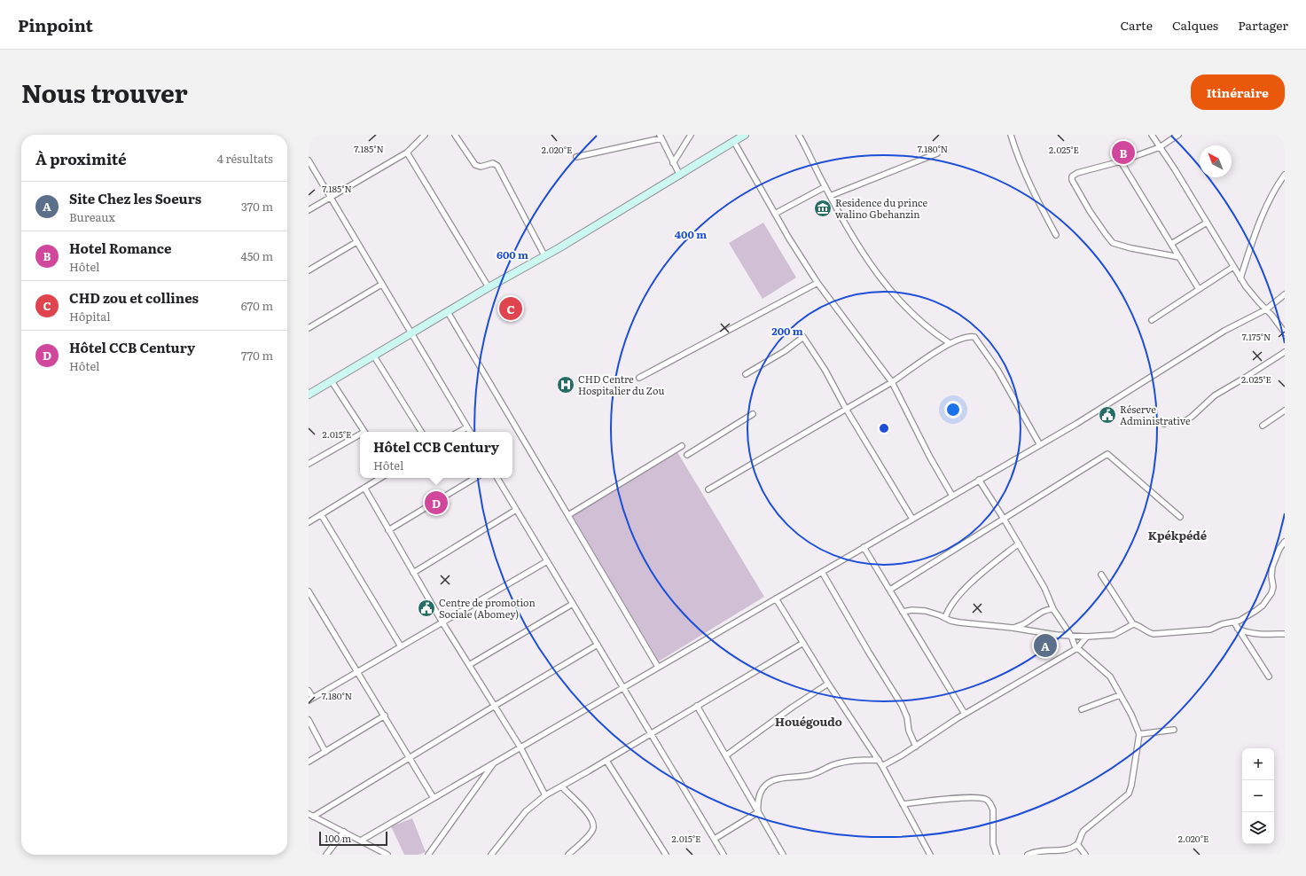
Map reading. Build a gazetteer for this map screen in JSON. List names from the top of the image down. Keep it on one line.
{"districts":["Kpékpédé","Houégoudo"],"places":{"museum":["Residence du prince walino Gbehanzin"],"hospital":["CHD Centre Hospitalier du Zou"],"public building":["Réserve Administrative","Centre de promotion Sociale (Abomey)"]},"scale_bar":"100 m","north":"top left","page":{"header":"Pinpoint","nav":["Carte","Calques","Partager"],"title":"Nous trouver","buttons":"Itinéraire","heading":["À proximité","4 résultats"],"pins":["B","C","D","A"],"list":[{"mark":"A","name":"Site Chez les Soeurs","note":"Bureaux","value":"370 m"},{"mark":"B","name":"Hotel Romance","note":"Hôtel","value":"450 m"},{"mark":"C","name":"CHD zou et collines","note":"Hôpital","value":"670 m"},{"mark":"D","name":"Hôtel CCB Century","note":"Hôtel","value":"770 m"}],"popup":["Hôtel CCB Century","Hôtel"],"map_buttons":["+","−"],"scale":"100 m"},"coordinates":["7.185°N","7.180°N","2.020°E","2.025°E","7.175°N","2.015°E"],"rings":["400 m","600 m","200 m"]}
